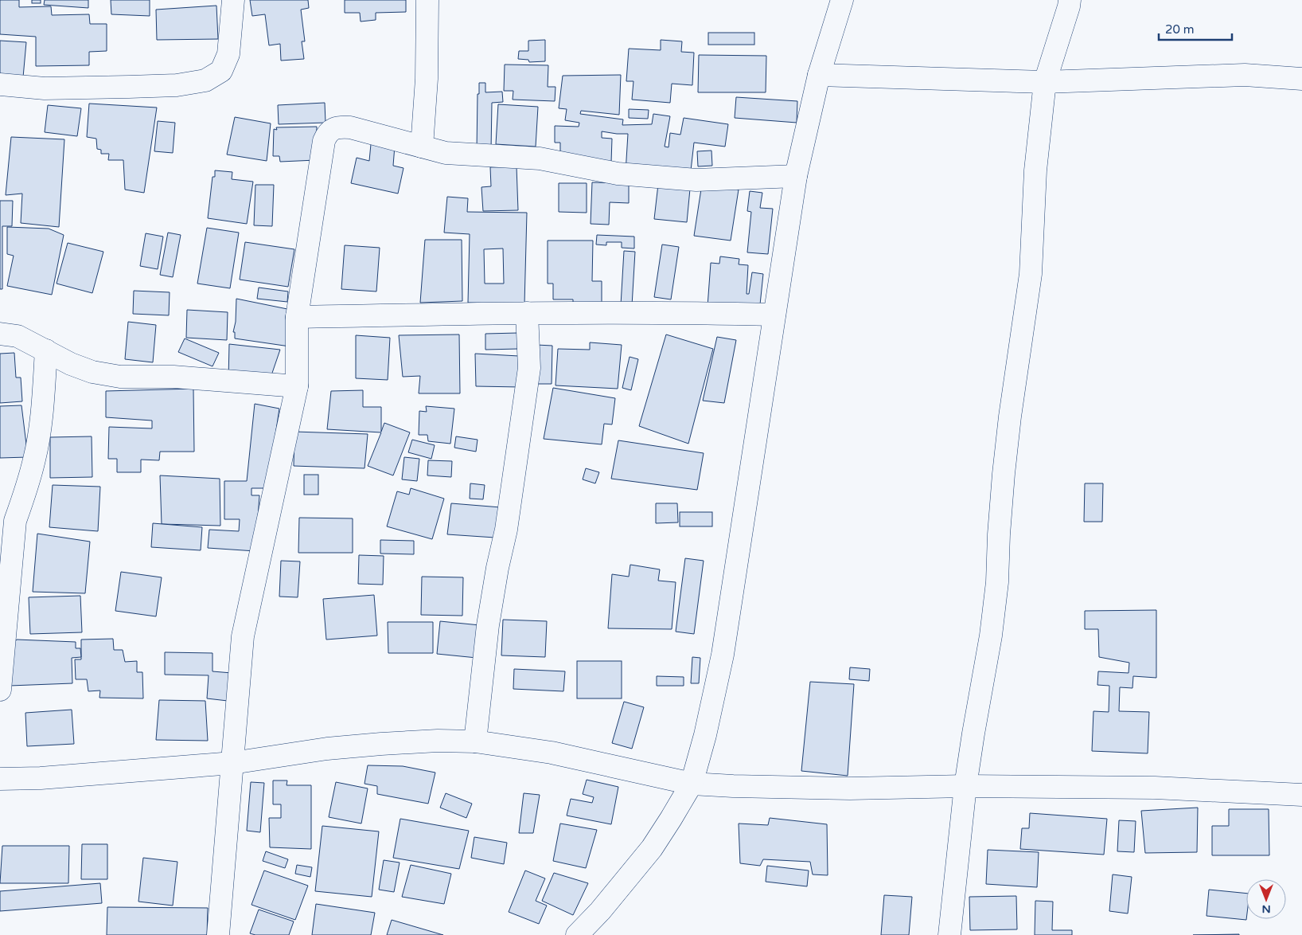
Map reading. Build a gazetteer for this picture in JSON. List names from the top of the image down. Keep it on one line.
{"scale_bar":"20 m","north":"bottom"}
